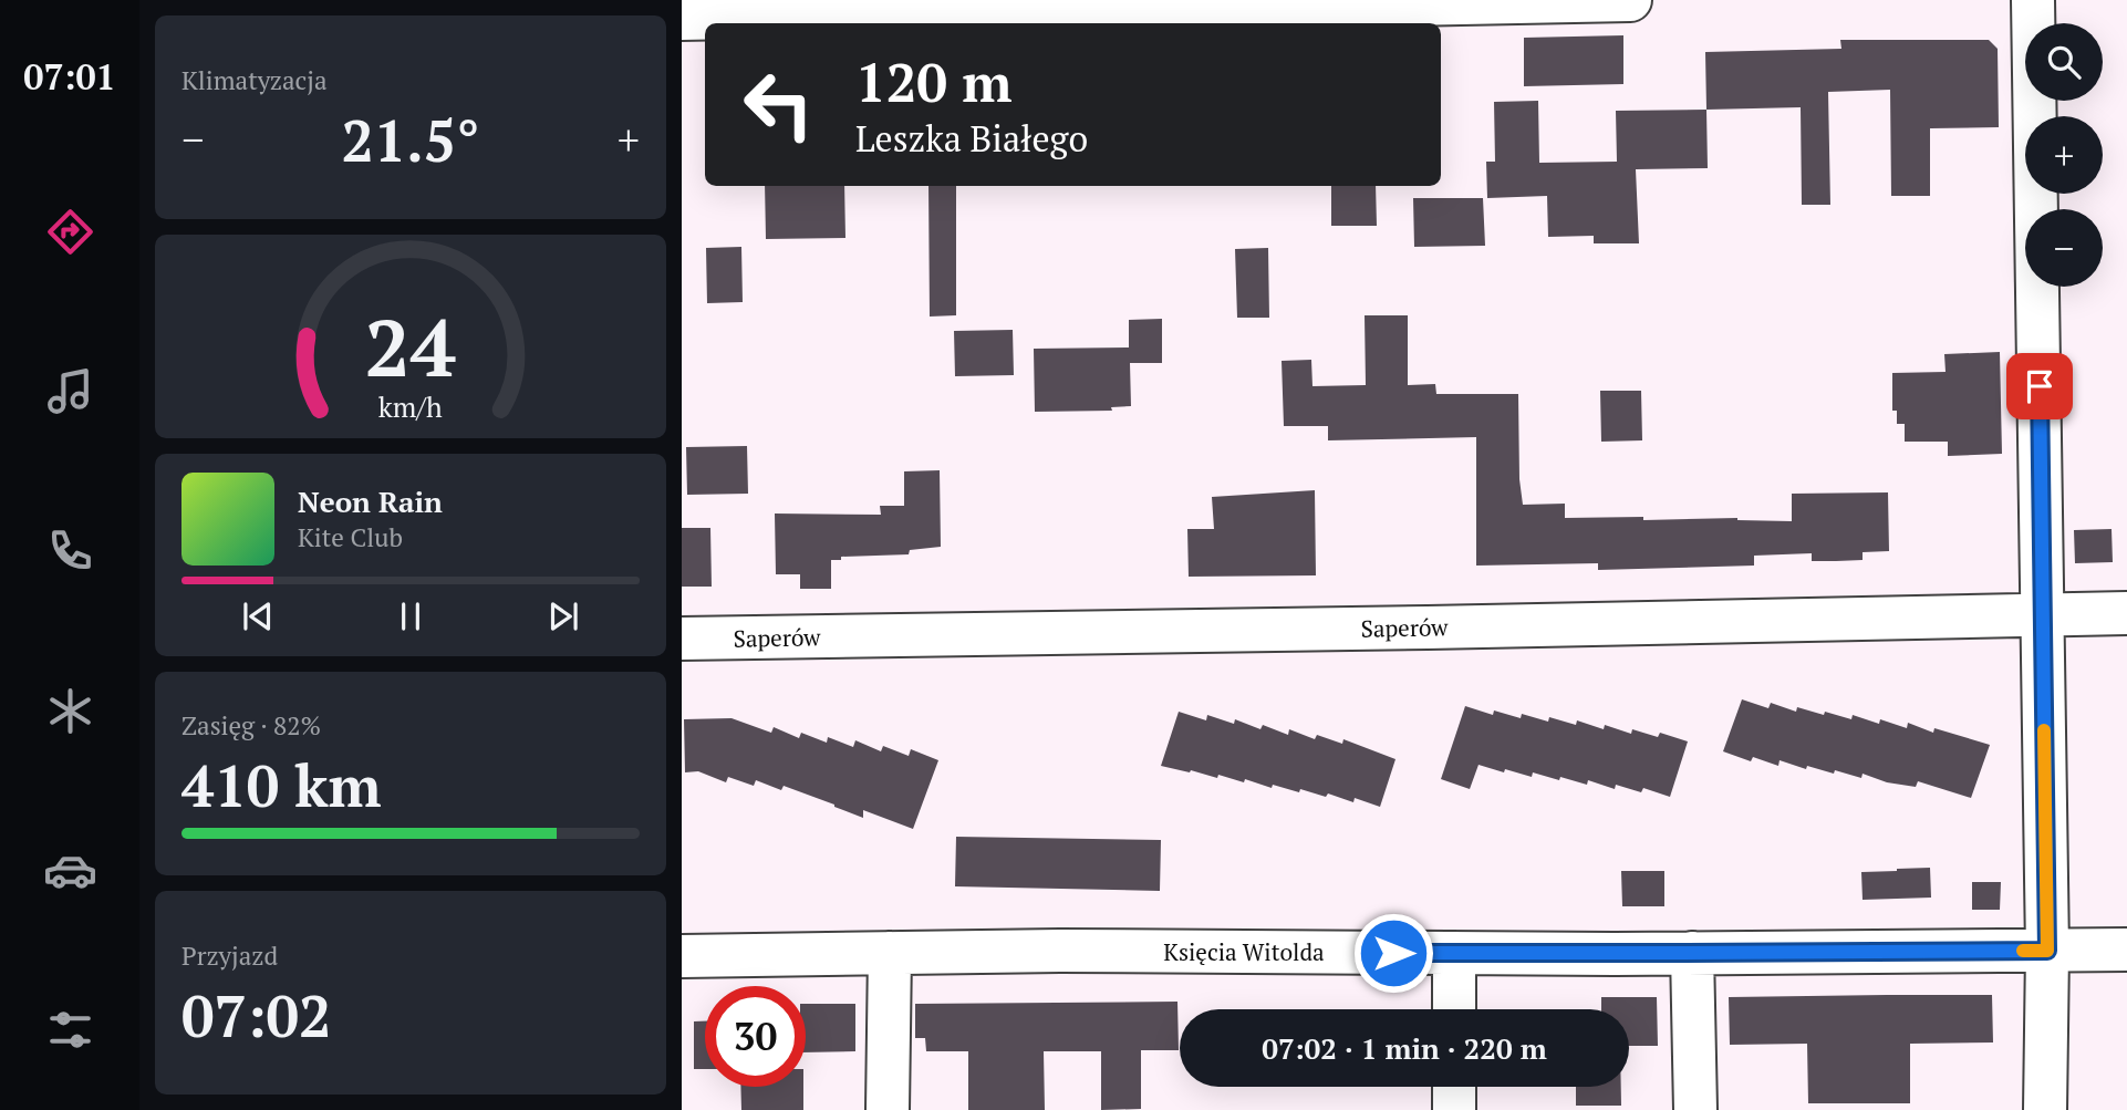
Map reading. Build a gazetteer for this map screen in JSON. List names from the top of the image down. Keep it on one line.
{"streets":{"street":["Saperów","Księcia Witolda"]},"page":{"tabs":"07:01","tile":["Klimatyzacja",["Zasięg · 82%","410 km"],["Przyjazd","07:02"]],"map_buttons":["+","−"],"turn":["120 m","Leszka Białego"],"heat":["−","21.5°","+"],"song":["Neon Rain","Kite Club"],"limit":"30","trip":"07:02 · 1 min · 220 m","gauge":["24","km/h"]}}
